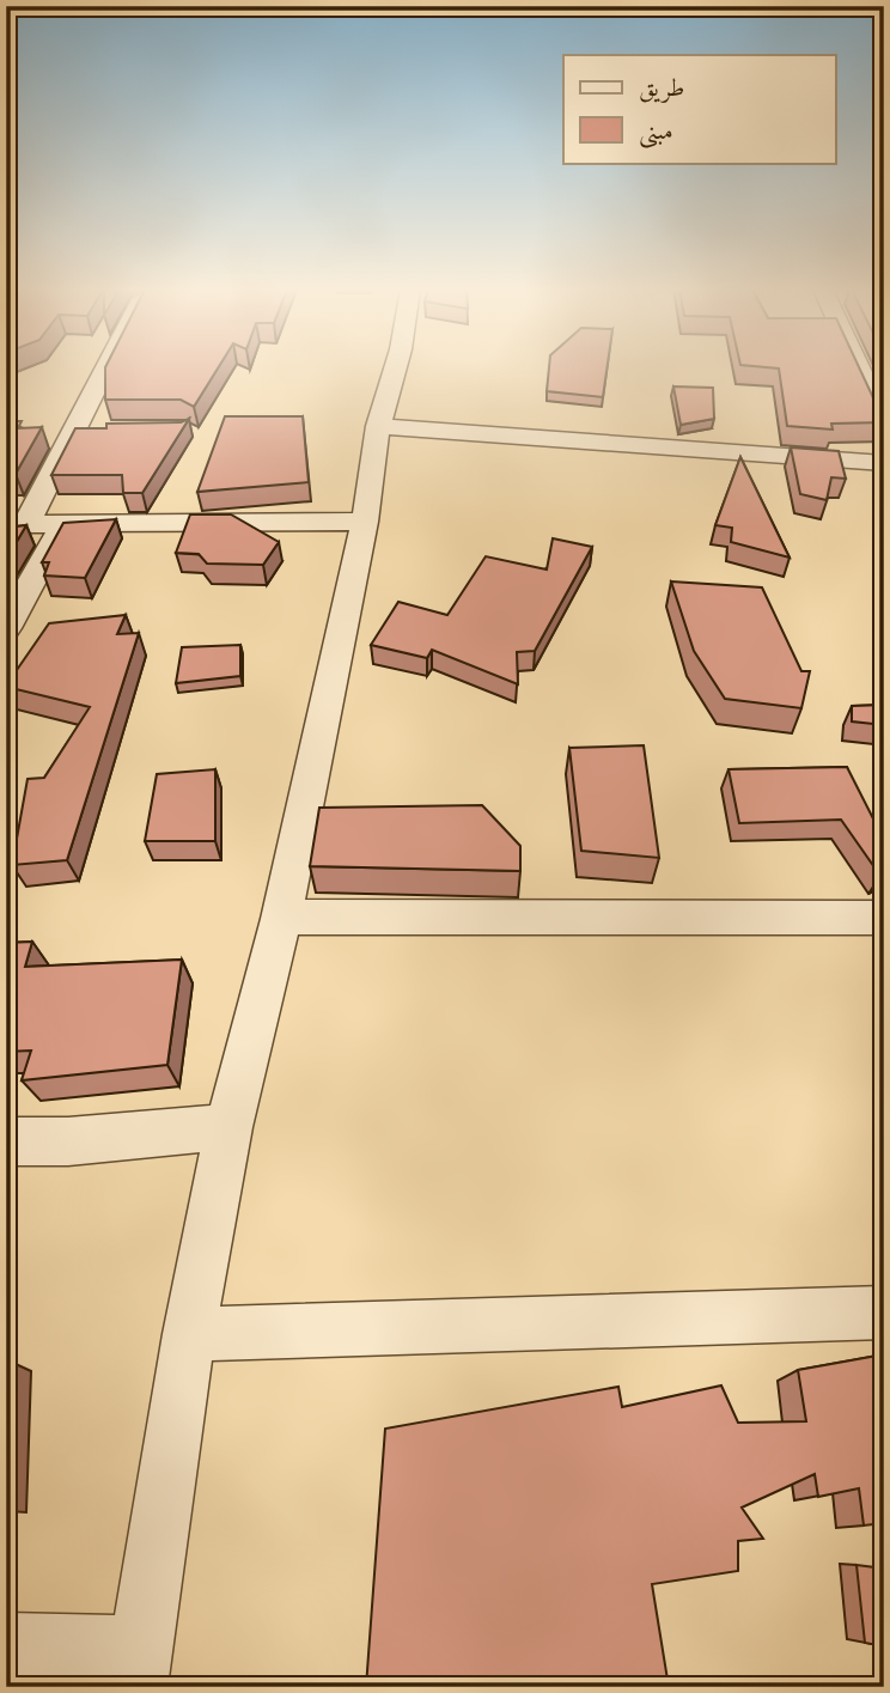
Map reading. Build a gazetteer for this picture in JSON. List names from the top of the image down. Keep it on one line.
{"legend":["طريق","مبنى"]}
